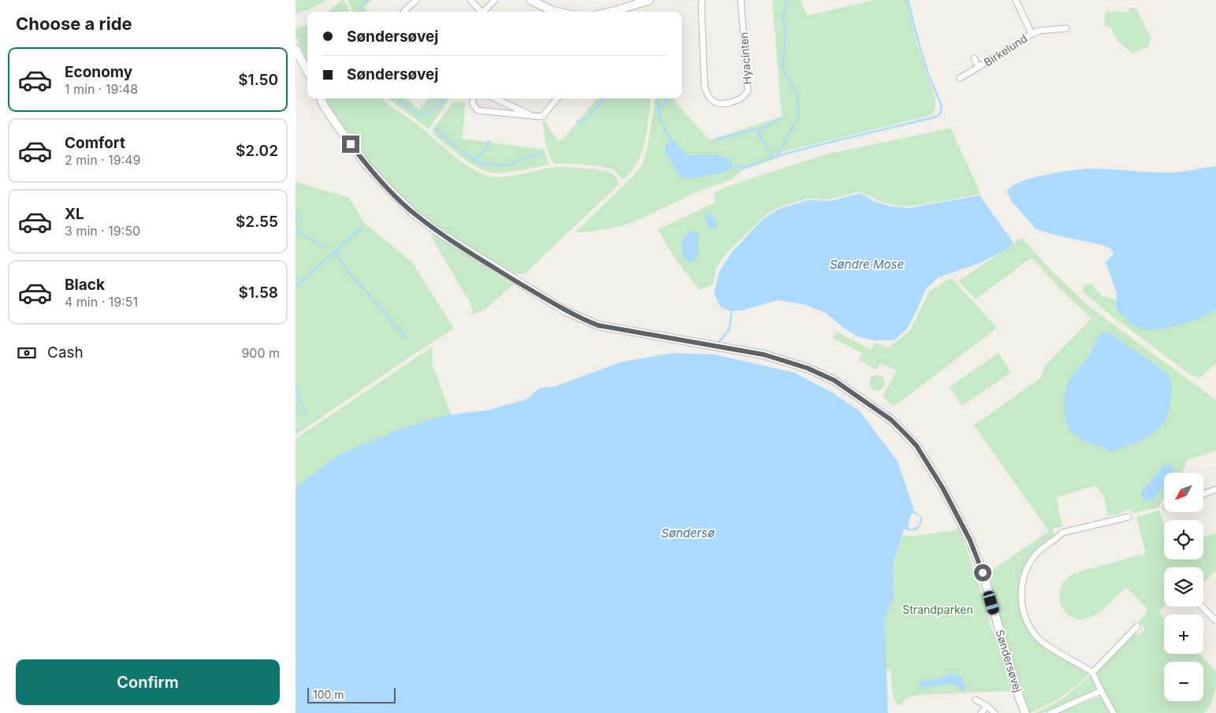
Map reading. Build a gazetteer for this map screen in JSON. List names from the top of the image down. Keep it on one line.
{"streets":{"street":["Birkelund","Hyacinten","Søndersøvej"]},"water":["Søndre Mose","Søndersø"],"parks":["Strandparken"],"scale_bar":"100 m","north":"bottom left","page":{"heading":"Choose a ride","banner":["Søndersøvej","Søndersøvej"],"list":[{"name":"Economy","note":"1 min · 19:48","value":"$1.50"},{"name":"Comfort","note":"2 min · 19:49","value":"$2.02"},{"name":"XL","note":"3 min · 19:50","value":"$2.55"},{"name":"Black","note":"4 min · 19:51","value":"$1.58"}],"pay":["Cash","900 m"],"map_buttons":["+","−"],"buttons":"Confirm","scale":"100 m"}}
